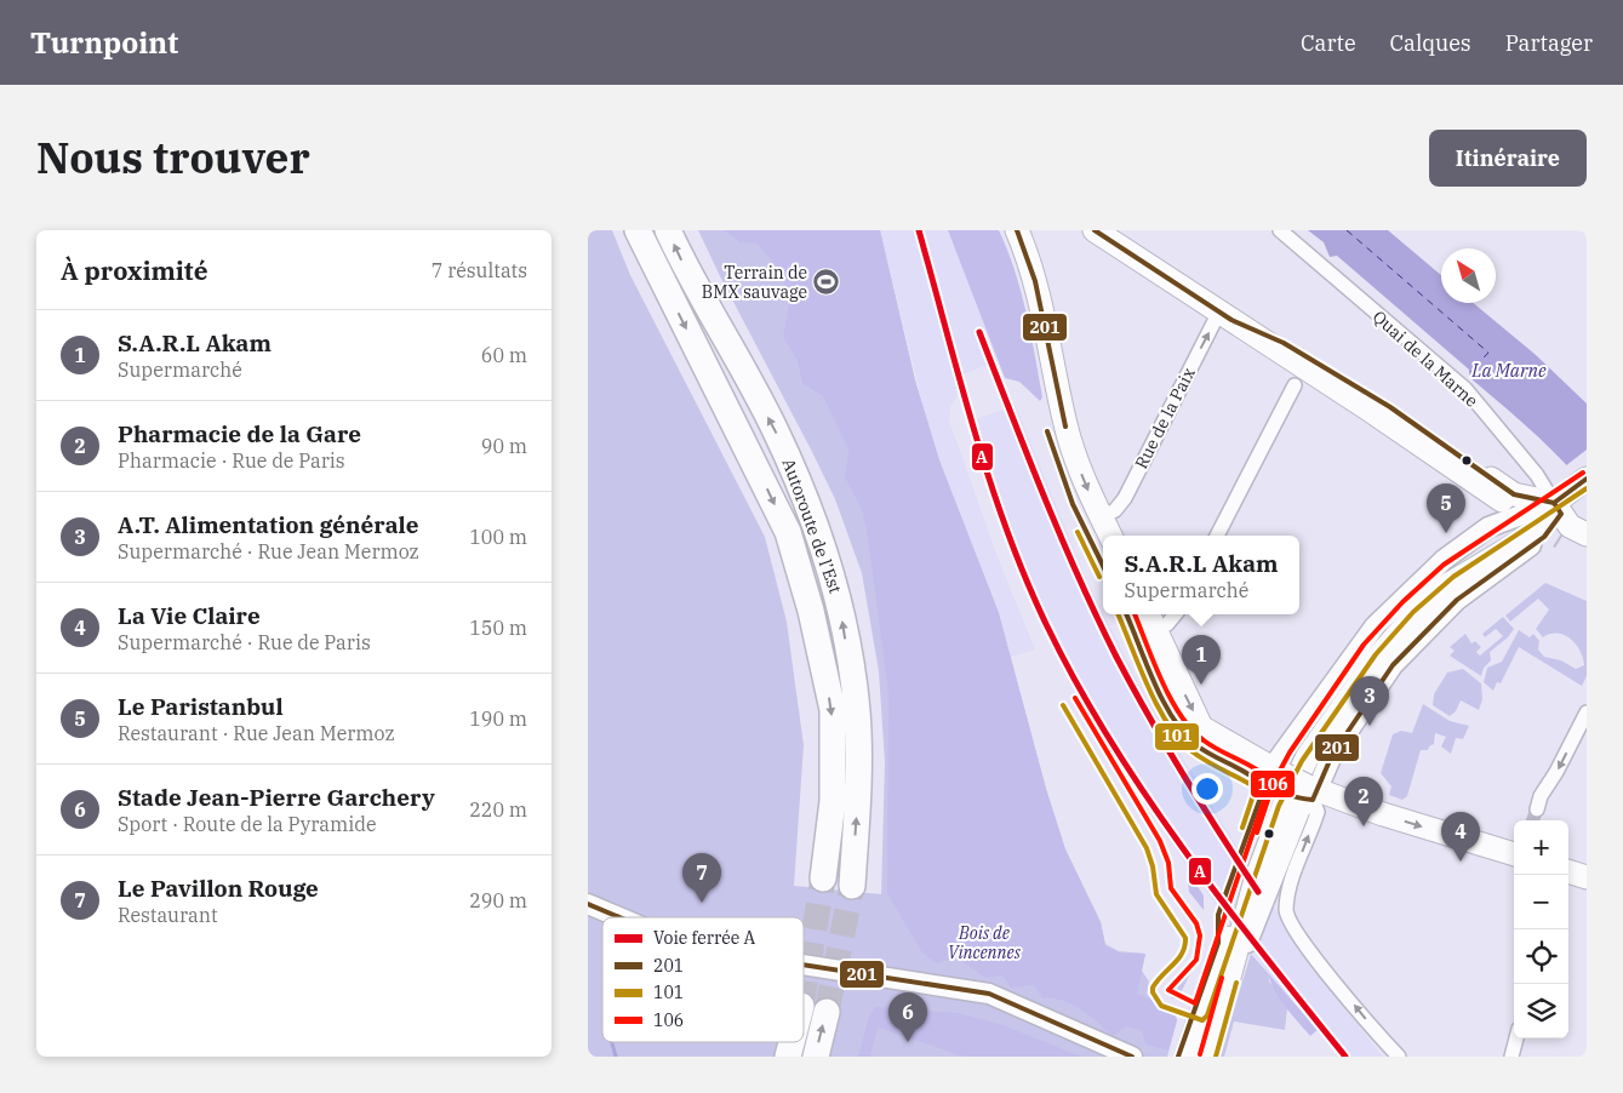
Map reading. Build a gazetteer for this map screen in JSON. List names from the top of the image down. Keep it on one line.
{"streets":{"highway":["Autoroute de l’Est"],"street":["Quai de la Marne","Rue de la Paix"]},"water":["La Marne"],"parks":["Bois de Vincennes"],"places":{"sports":["Terrain de BMX sauvage"]},"lines":["rail line A","transit line 201","transit line 106","transit line 101"],"legend":["Voie ferrée A","201","101","106"],"north":"top left","page":{"header":"Turnpoint","nav":["Carte","Calques","Partager"],"title":"Nous trouver","buttons":"Itinéraire","heading":["À proximité","7 résultats"],"list":[{"mark":"1","name":"S.A.R.L Akam","note":"Supermarché","value":"60 m"},{"mark":"2","name":"Pharmacie de la Gare","note":"Pharmacie · Rue de Paris","value":"90 m"},{"mark":"3","name":"A.T. Alimentation générale","note":"Supermarché · Rue Jean Mermoz","value":"100 m"},{"mark":"4","name":"La Vie Claire","note":"Supermarché · Rue de Paris","value":"150 m"},{"mark":"5","name":"Le Paristanbul","note":"Restaurant · Rue Jean Mermoz","value":"190 m"},{"mark":"6","name":"Stade Jean-Pierre Garchery","note":"Sport · Route de la Pyramide","value":"220 m"},{"mark":"7","name":"Le Pavillon Rouge","note":"Restaurant","value":"290 m"}],"pins":["5","1","3","2","4","7","6"],"popup":["S.A.R.L Akam","Supermarché"],"map_buttons":["+","−"]}}
